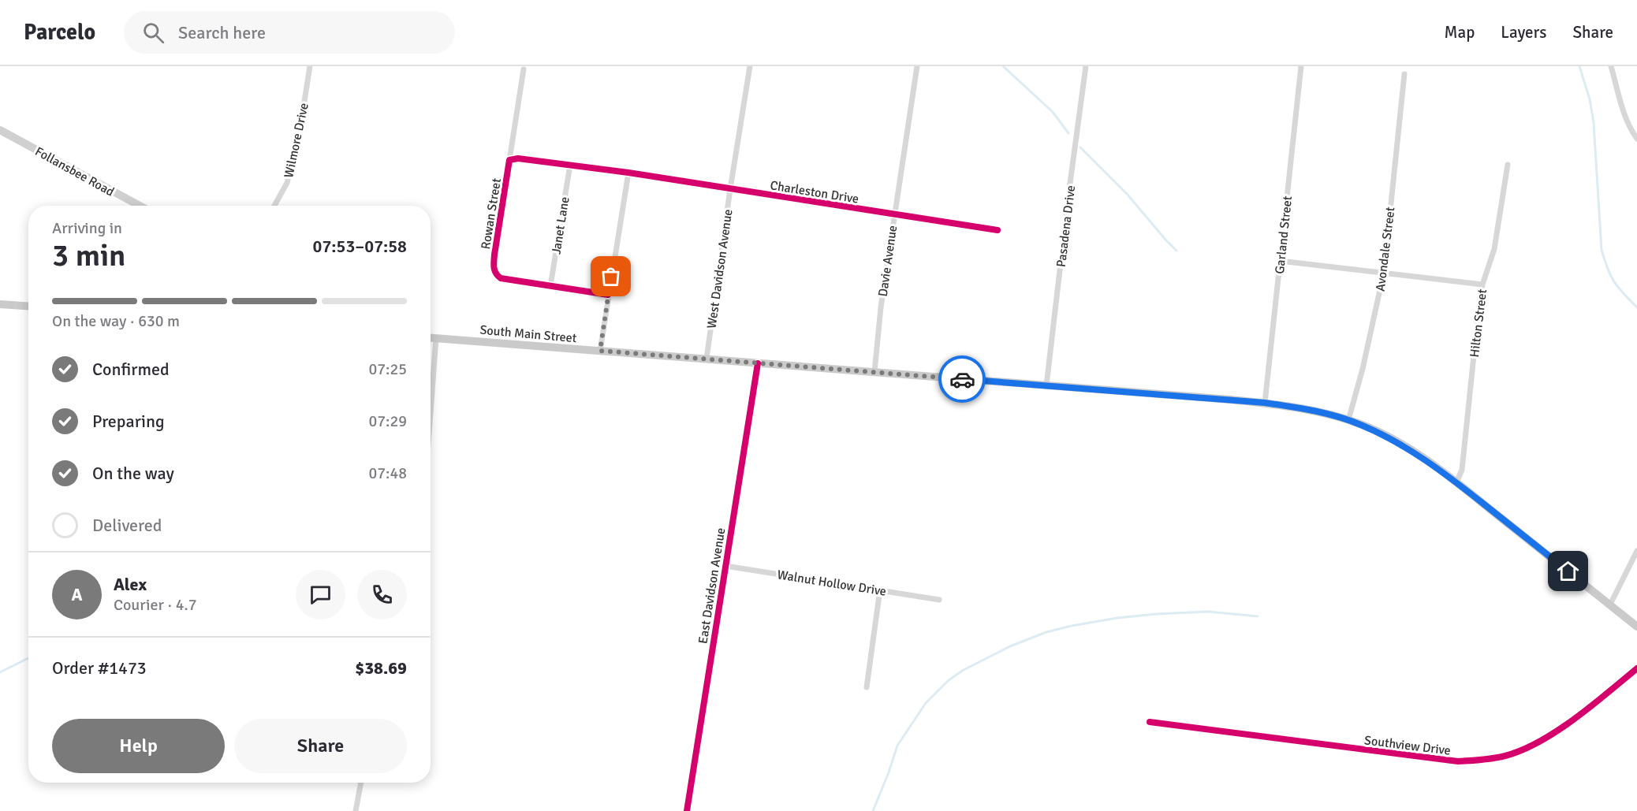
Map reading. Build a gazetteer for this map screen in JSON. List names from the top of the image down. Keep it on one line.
{"streets":{"main road":["South Main Street"],"street":["Wilmore Drive","Follansbee Road","Charleston Drive","Rowan Street","Janet Lane","Pasadena Drive","Garland Street","Avondale Street","Davie Avenue","West Davidson Avenue","Hilton Street","Walnut Hollow Drive","East Davidson Avenue","Southview Drive"]},"crossings":[["Charleston Drive","Davie Avenue"],["Charleston Drive","West Davidson Avenue"],["Rowan Street","Janet Lane"],["Pasadena Drive","South Main Street"],["Garland Street","South Main Street"],["Avondale Street","South Main Street"],["Davie Avenue","South Main Street"],["West Davidson Avenue","South Main Street"],["Hilton Street","South Main Street"],["South Main Street","East Davidson Avenue"],["Walnut Hollow Drive","East Davidson Avenue"]],"page":{"header":"Parcelo","search":"Search here","nav":["Map","Layers","Share"],"heading":["3 min","Arriving in","07:53–07:58"],"panel":["Alex","Courier · 4.7","Order #1473","$38.69"],"bar":"On the way · 630 m","list":[["Confirmed","07:25"],["Preparing","07:29"],["On the way","07:48"],"Delivered"],"round":"A","buttons":["Help","Share"]}}
